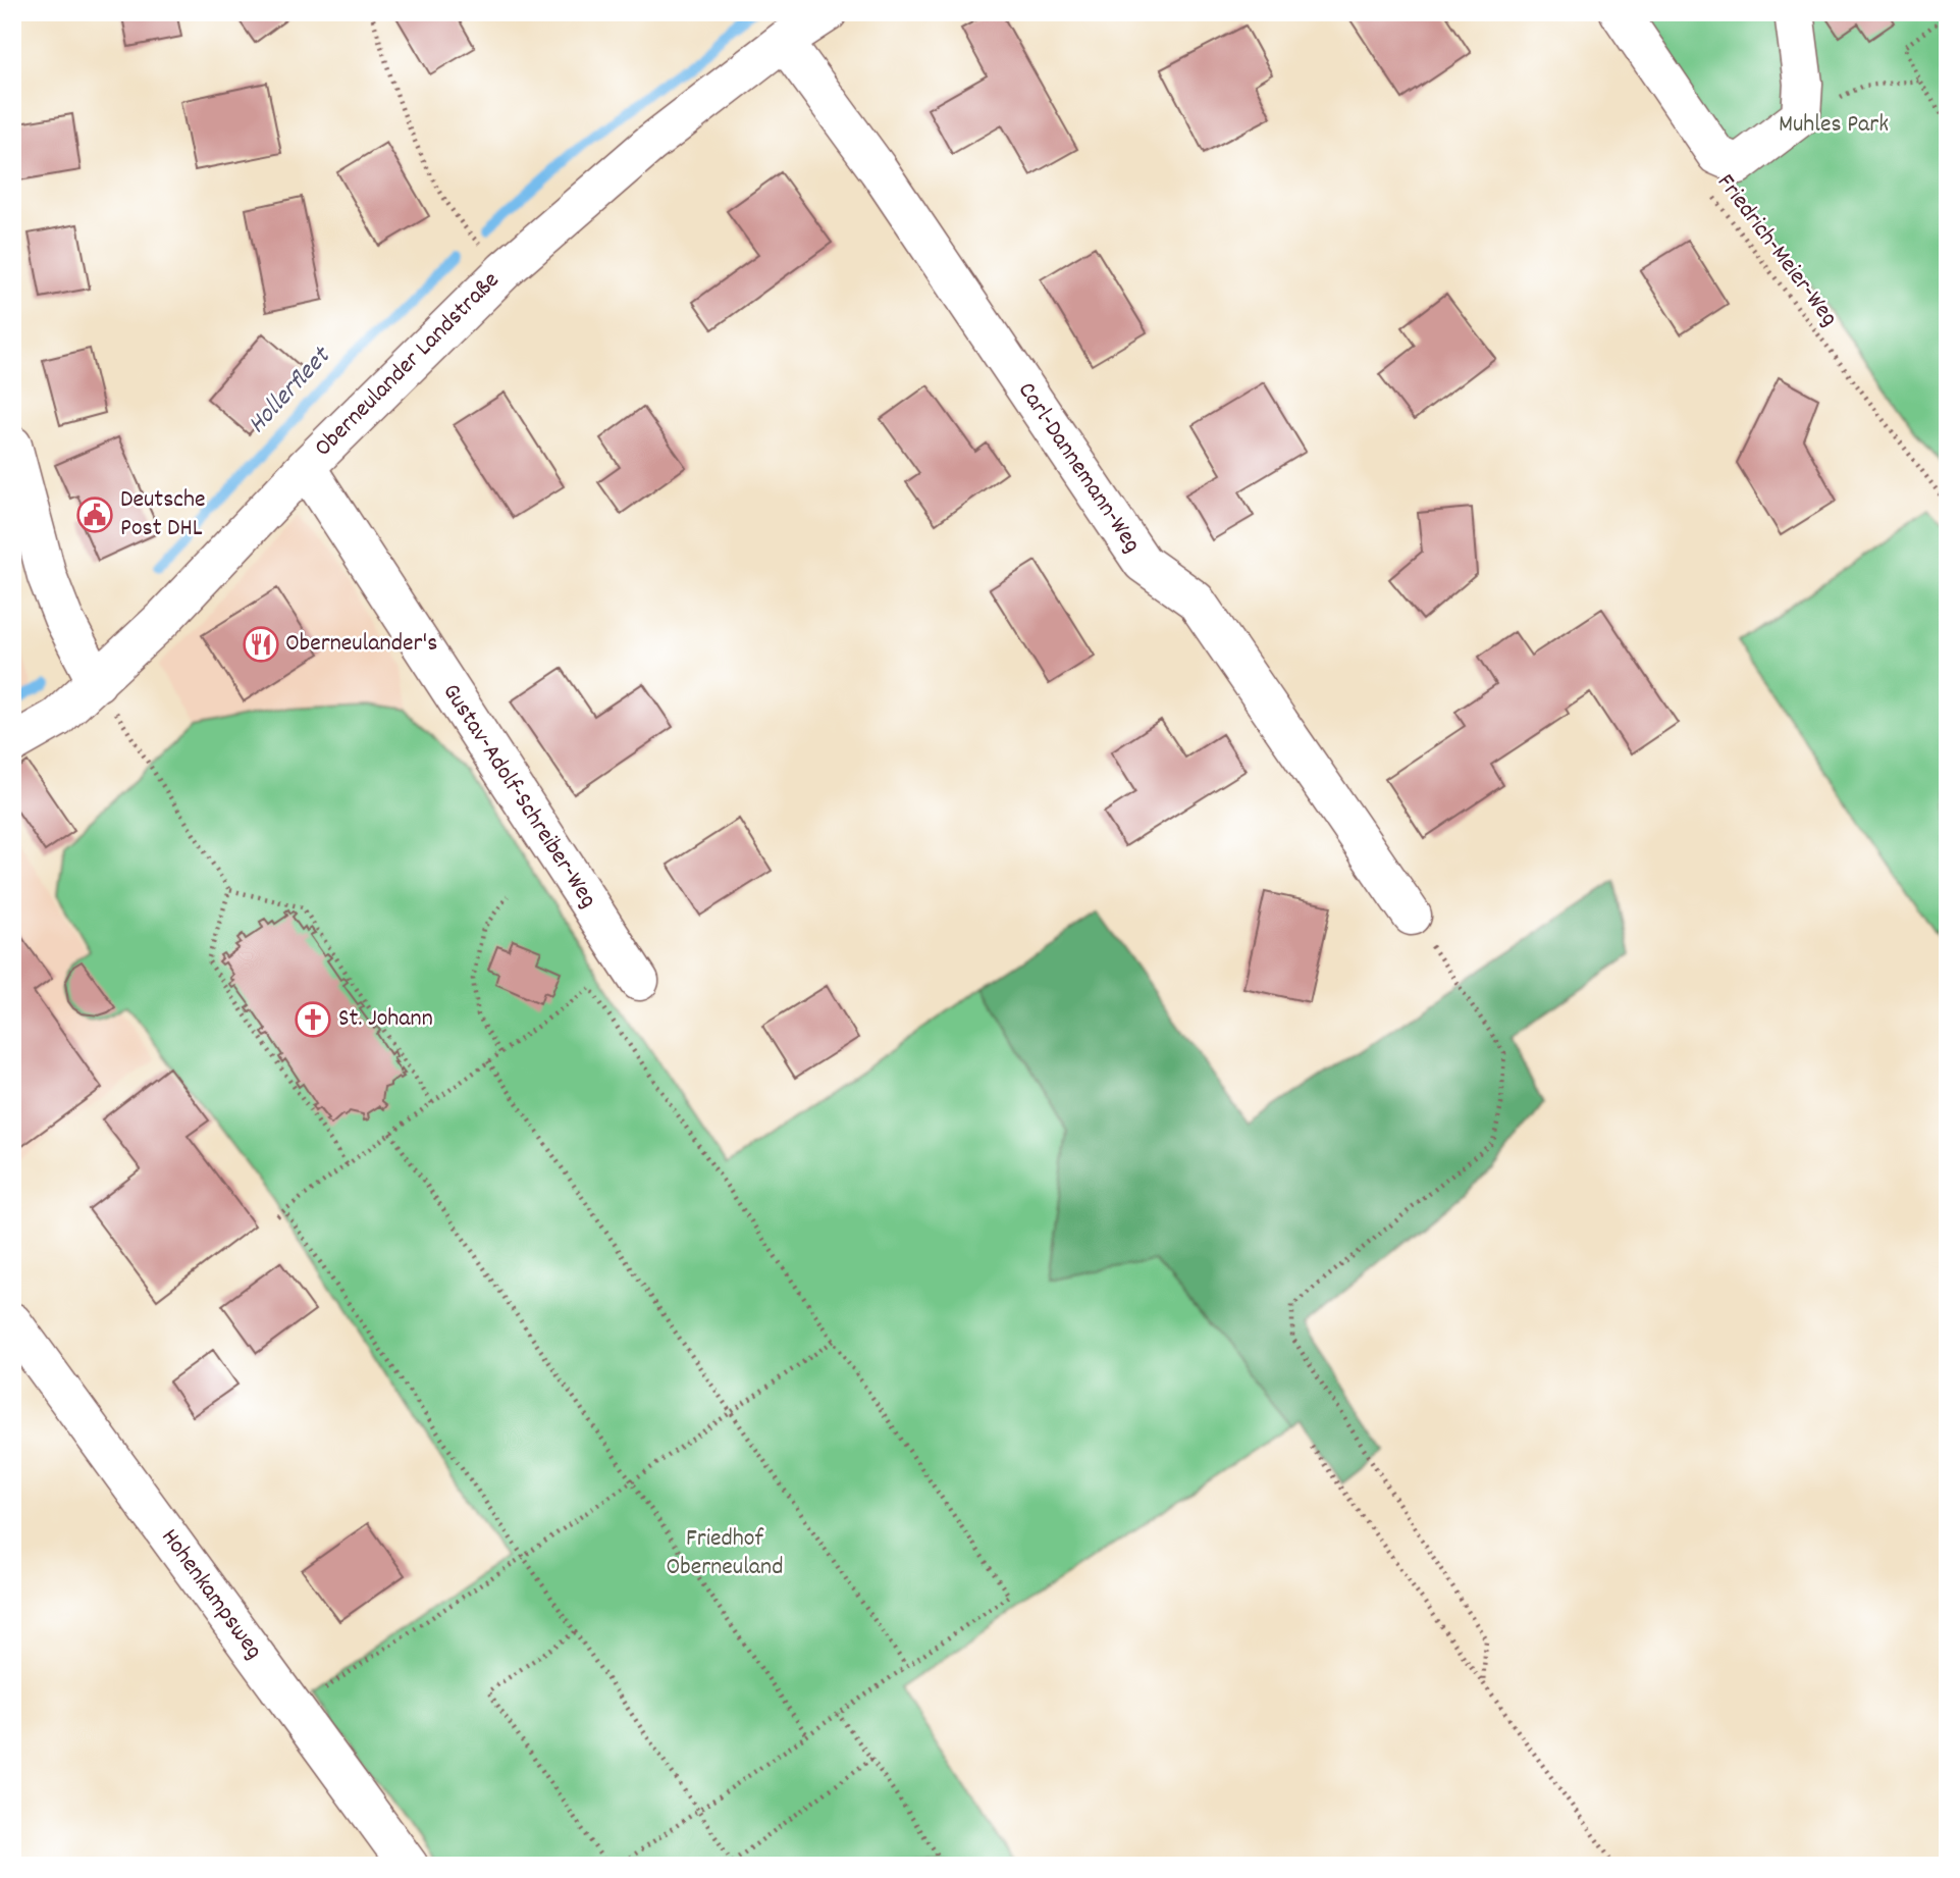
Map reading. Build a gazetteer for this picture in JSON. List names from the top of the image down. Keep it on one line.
{"streets":{"street":["Oberneulander Landstraße","Carl-Dannemann-Weg","Gustav-Adolf-Schreiber-Weg","Hohenkampsweg"],"path":["Friedrich-Meier-Weg"]},"crossings":[["Oberneulander Landstraße","Carl-Dannemann-Weg"],["Oberneulander Landstraße","Gustav-Adolf-Schreiber-Weg"]],"water":["Hollerfleet"],"parks":["Muhles Park","Friedhof Oberneuland"],"places":{"public building":["Deutsche Post DHL"],"restaurant":["Oberneulander's"],"church":["St. Johann"]}}
